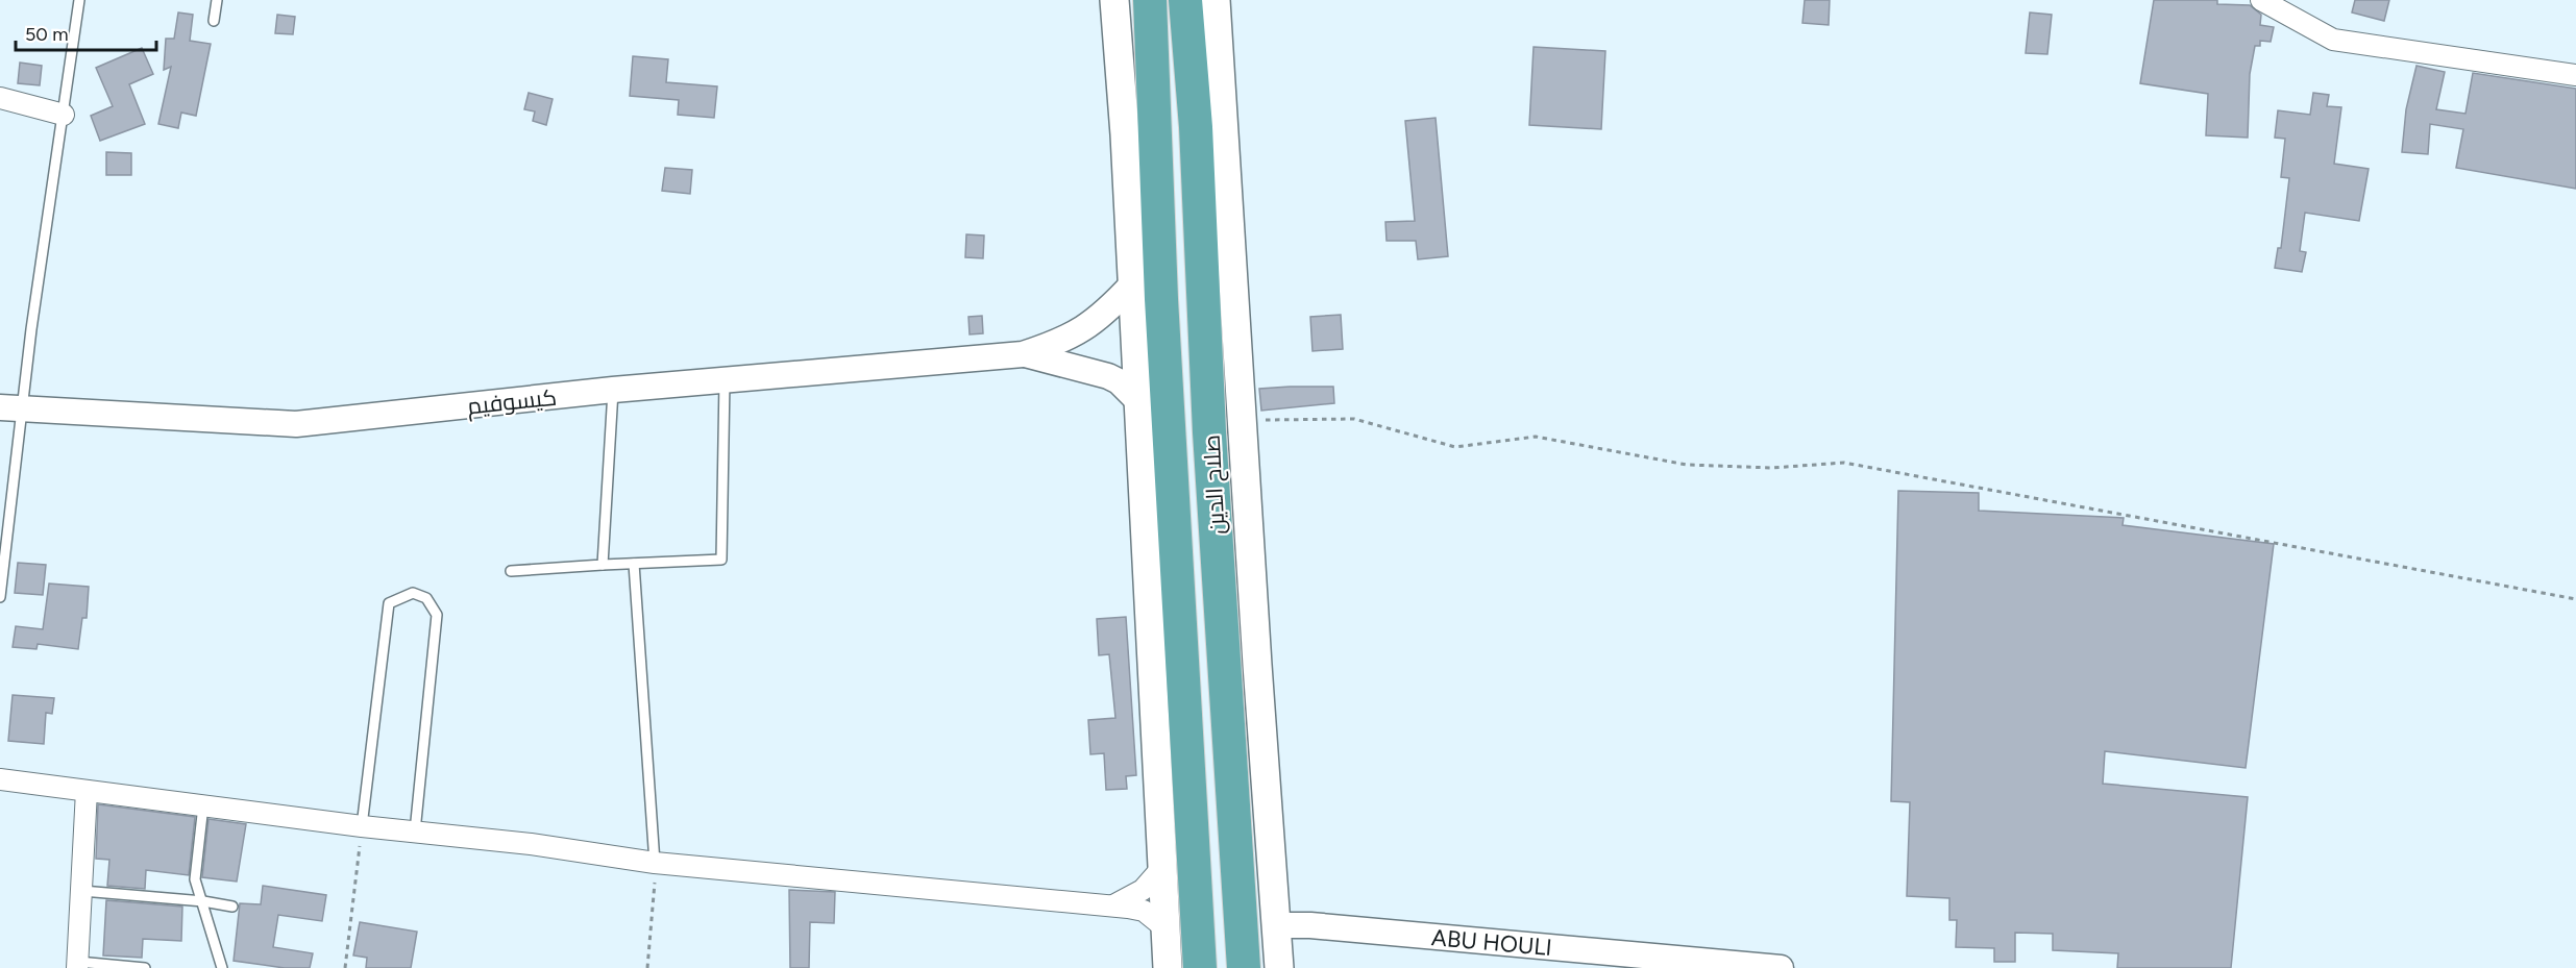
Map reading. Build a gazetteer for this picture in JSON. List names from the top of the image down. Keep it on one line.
{"streets":{"highway":["صلاح الدين"],"street":["كيسوفيم","ABU HOULI"]},"scale_bar":"50 m"}
